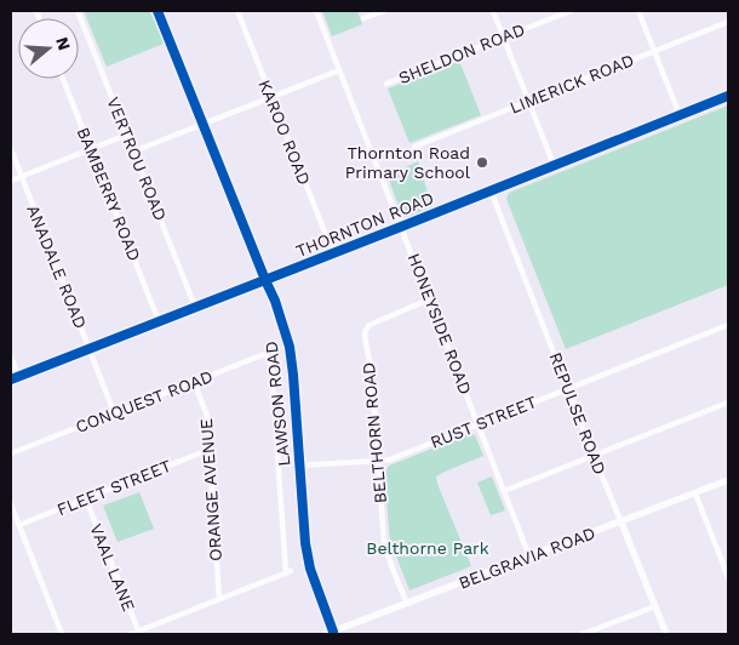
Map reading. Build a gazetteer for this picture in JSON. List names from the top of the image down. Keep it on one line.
{"streets":{"street":["SHELDON ROAD","LIMERICK ROAD","KAROO ROAD","VERTROU ROAD","BAMBERRY ROAD","THORNTON ROAD","ANADALE ROAD","HONEYSIDE ROAD","CONQUEST ROAD","LAWSON ROAD","REPULSE ROAD","RUST STREET","BELTHORN ROAD","FLEET STREET","ORANGE AVENUE","BELGRAVIA ROAD","VAAL LANE"]},"crossings":[["KAROO ROAD","THORNTON ROAD"],["VERTROU ROAD","THORNTON ROAD"],["BAMBERRY ROAD","THORNTON ROAD"],["THORNTON ROAD","ANADALE ROAD"],["THORNTON ROAD","HONEYSIDE ROAD"],["THORNTON ROAD","LAWSON ROAD"],["THORNTON ROAD","REPULSE ROAD"],["ANADALE ROAD","CONQUEST ROAD"],["HONEYSIDE ROAD","RUST STREET"],["HONEYSIDE ROAD","BELTHORN ROAD"],["HONEYSIDE ROAD","BELGRAVIA ROAD"],["CONQUEST ROAD","ORANGE AVENUE"],["LAWSON ROAD","RUST STREET"],["LAWSON ROAD","BELGRAVIA ROAD"],["REPULSE ROAD","RUST STREET"],["REPULSE ROAD","BELGRAVIA ROAD"],["RUST STREET","BELTHORN ROAD"],["BELTHORN ROAD","BELGRAVIA ROAD"],["FLEET STREET","ORANGE AVENUE"],["FLEET STREET","VAAL LANE"]],"parks":["Belthorne Park"],"places":["Thornton Road Primary School"],"north":"right"}
